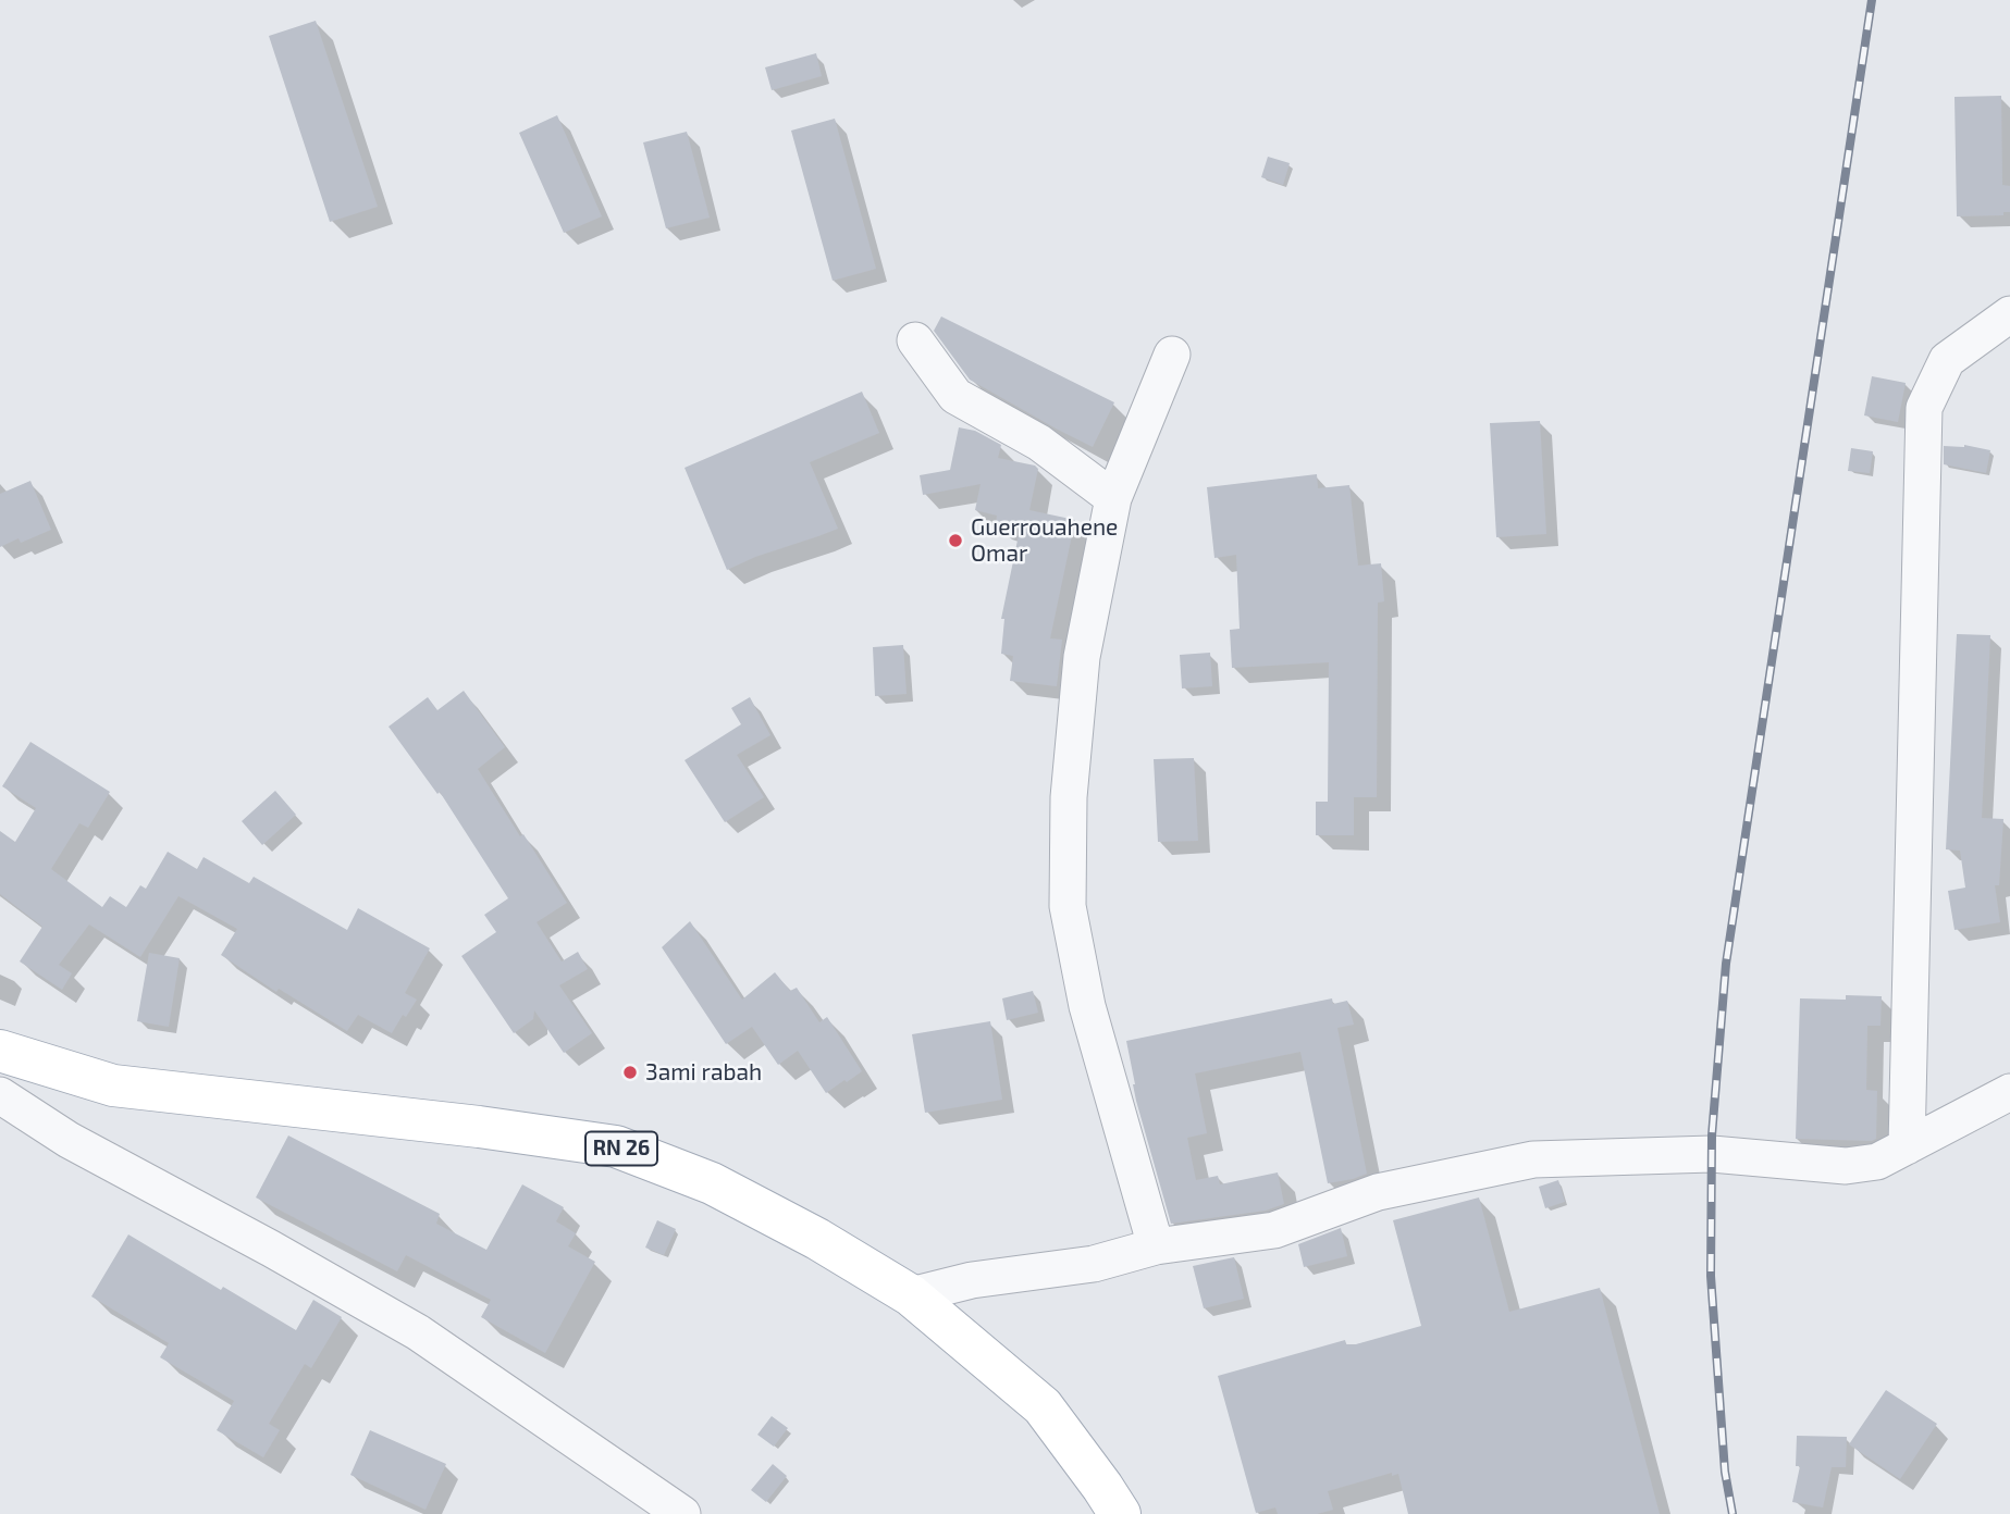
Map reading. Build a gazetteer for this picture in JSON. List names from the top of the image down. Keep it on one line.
{"streets":{"main road":["RN 26"]},"places":["Guerrouahene Omar","3ami rabah"]}
